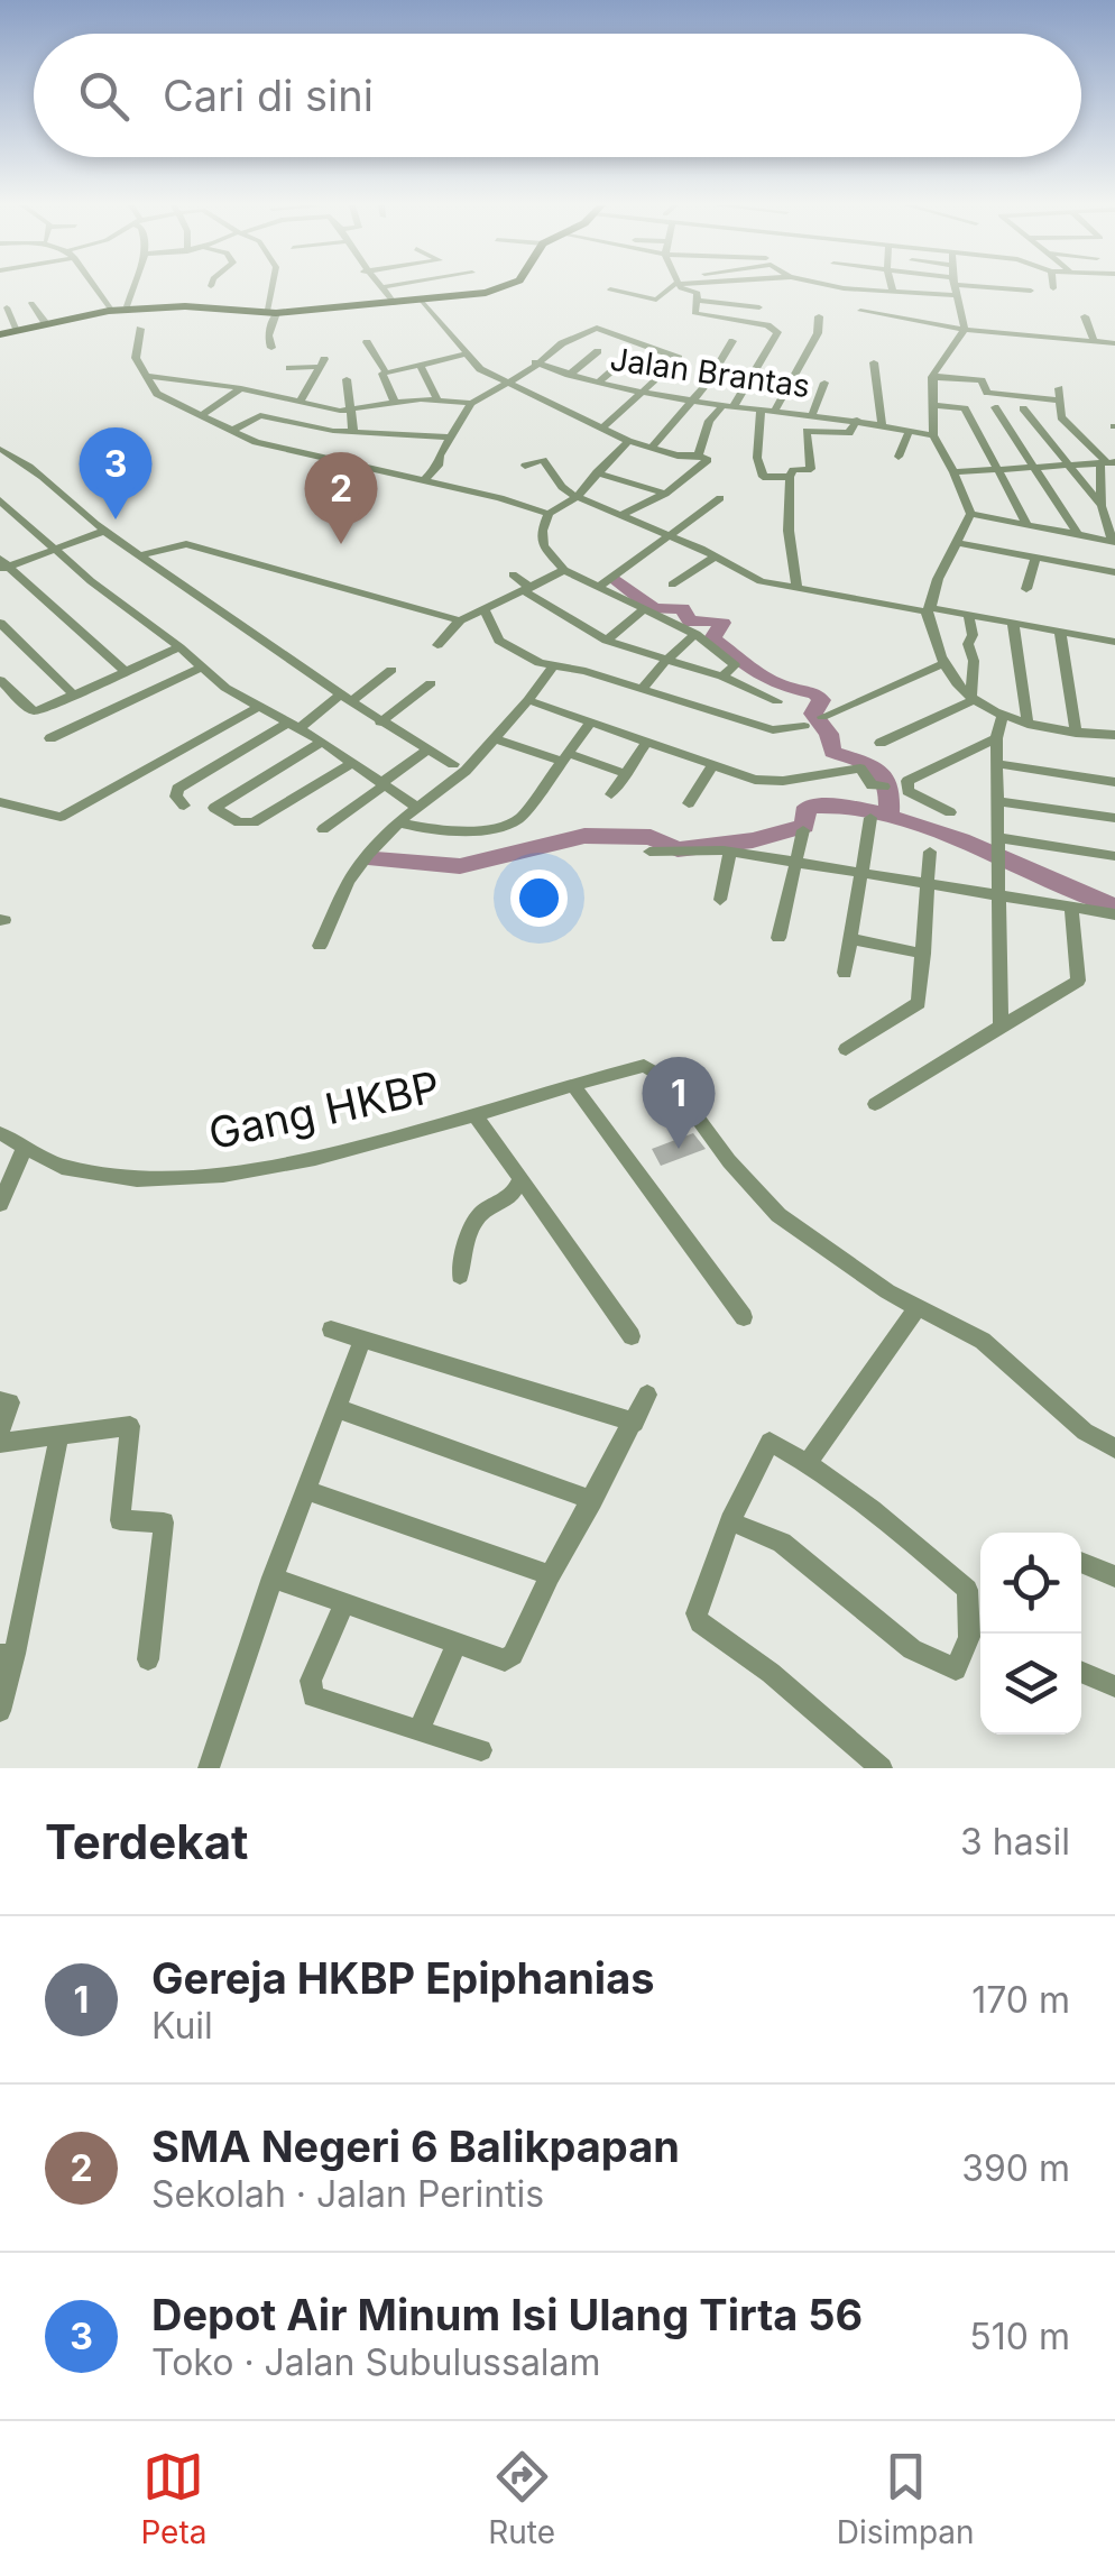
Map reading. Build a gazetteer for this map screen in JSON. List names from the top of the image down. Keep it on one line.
{"streets":{"street":["Jalan Brantas","Gang HKBP"]},"page":{"search":"Cari di sini","pins":["3","2","1"],"heading":["Terdekat","3 hasil"],"list":[{"mark":"1","name":"Gereja HKBP Epiphanias","note":"Kuil","value":"170 m"},{"mark":"2","name":"SMA Negeri 6 Balikpapan","note":"Sekolah · Jalan Perintis","value":"390 m"},{"mark":"3","name":"Depot Air Minum Isi Ulang Tirta 56","note":"Toko · Jalan Subulussalam","value":"510 m"}],"nav":["Peta","Rute","Disimpan"]}}
